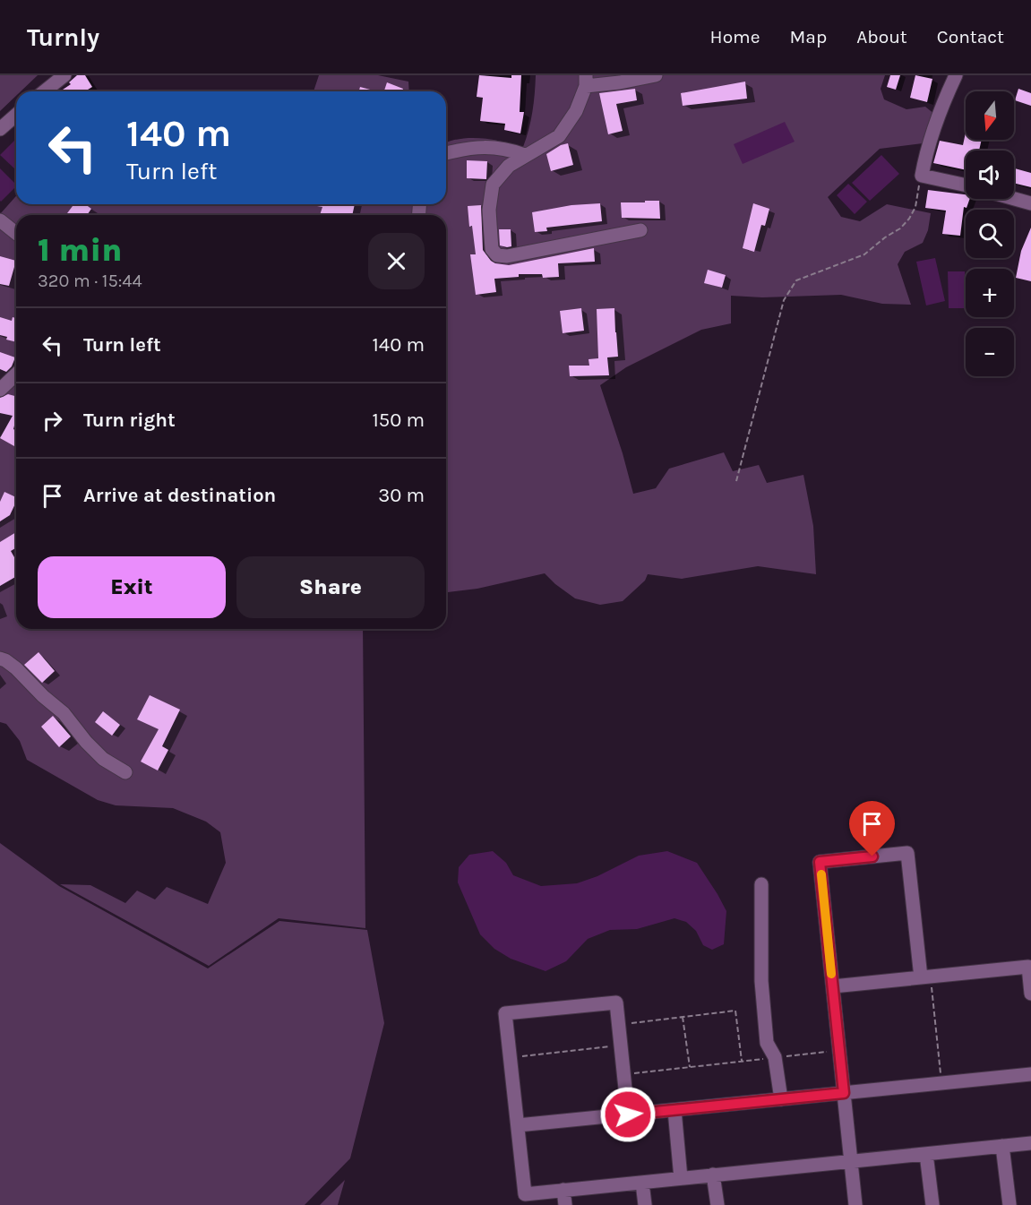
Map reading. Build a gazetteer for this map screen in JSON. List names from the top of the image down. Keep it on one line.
{"north":"bottom","page":{"header":"Turnly","nav":["Home","Map","About","Contact"],"map_buttons":["+","−"],"turn":["140 m","Turn left"],"heading":["1 min","320 m · 15:44"],"list":[{"name":"Turn left","value":"140 m"},{"name":"Turn right","value":"150 m"},{"name":"Arrive at destination","value":"30 m"}],"buttons":["Exit","Share"]}}
